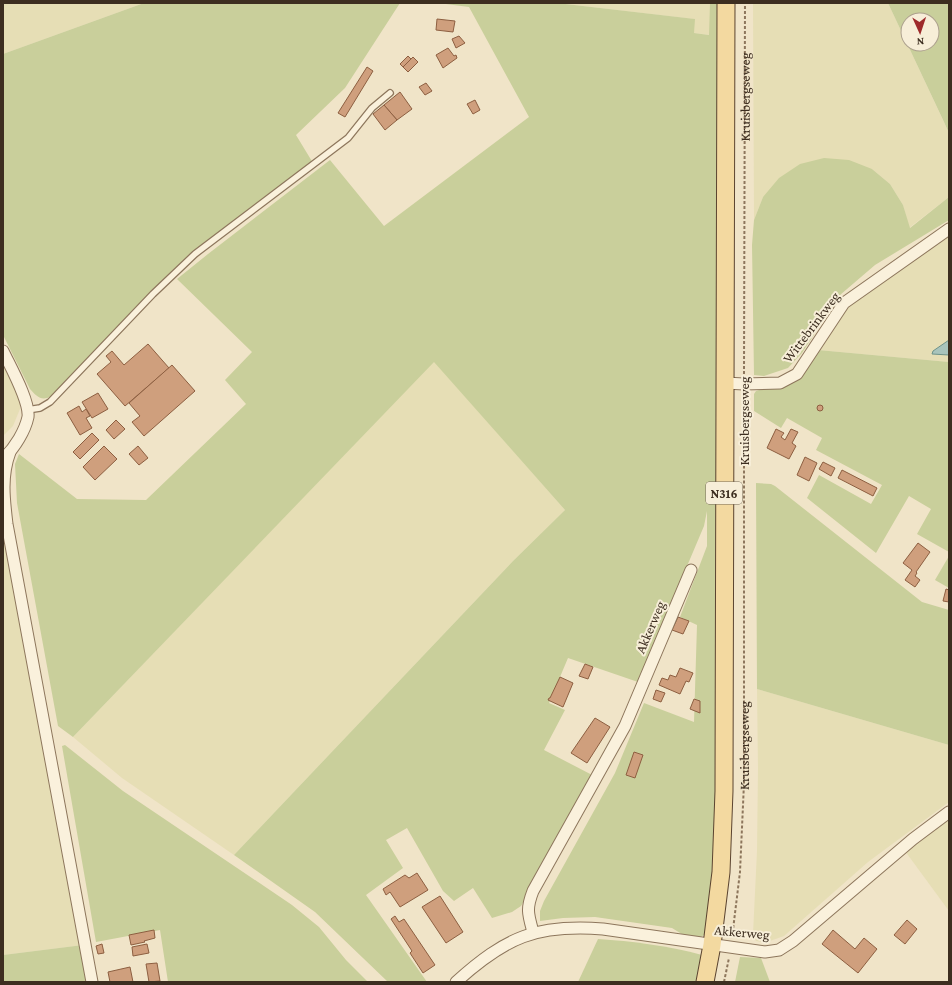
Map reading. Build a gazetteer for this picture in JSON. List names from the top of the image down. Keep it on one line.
{"streets":{"main road":["Kruisbergseweg","N316"],"street":["Wittebrinkweg","Akkerweg"]},"crossings":[["Kruisbergseweg","Wittebrinkweg"],["Kruisbergseweg","Akkerweg"]],"north":"bottom"}
